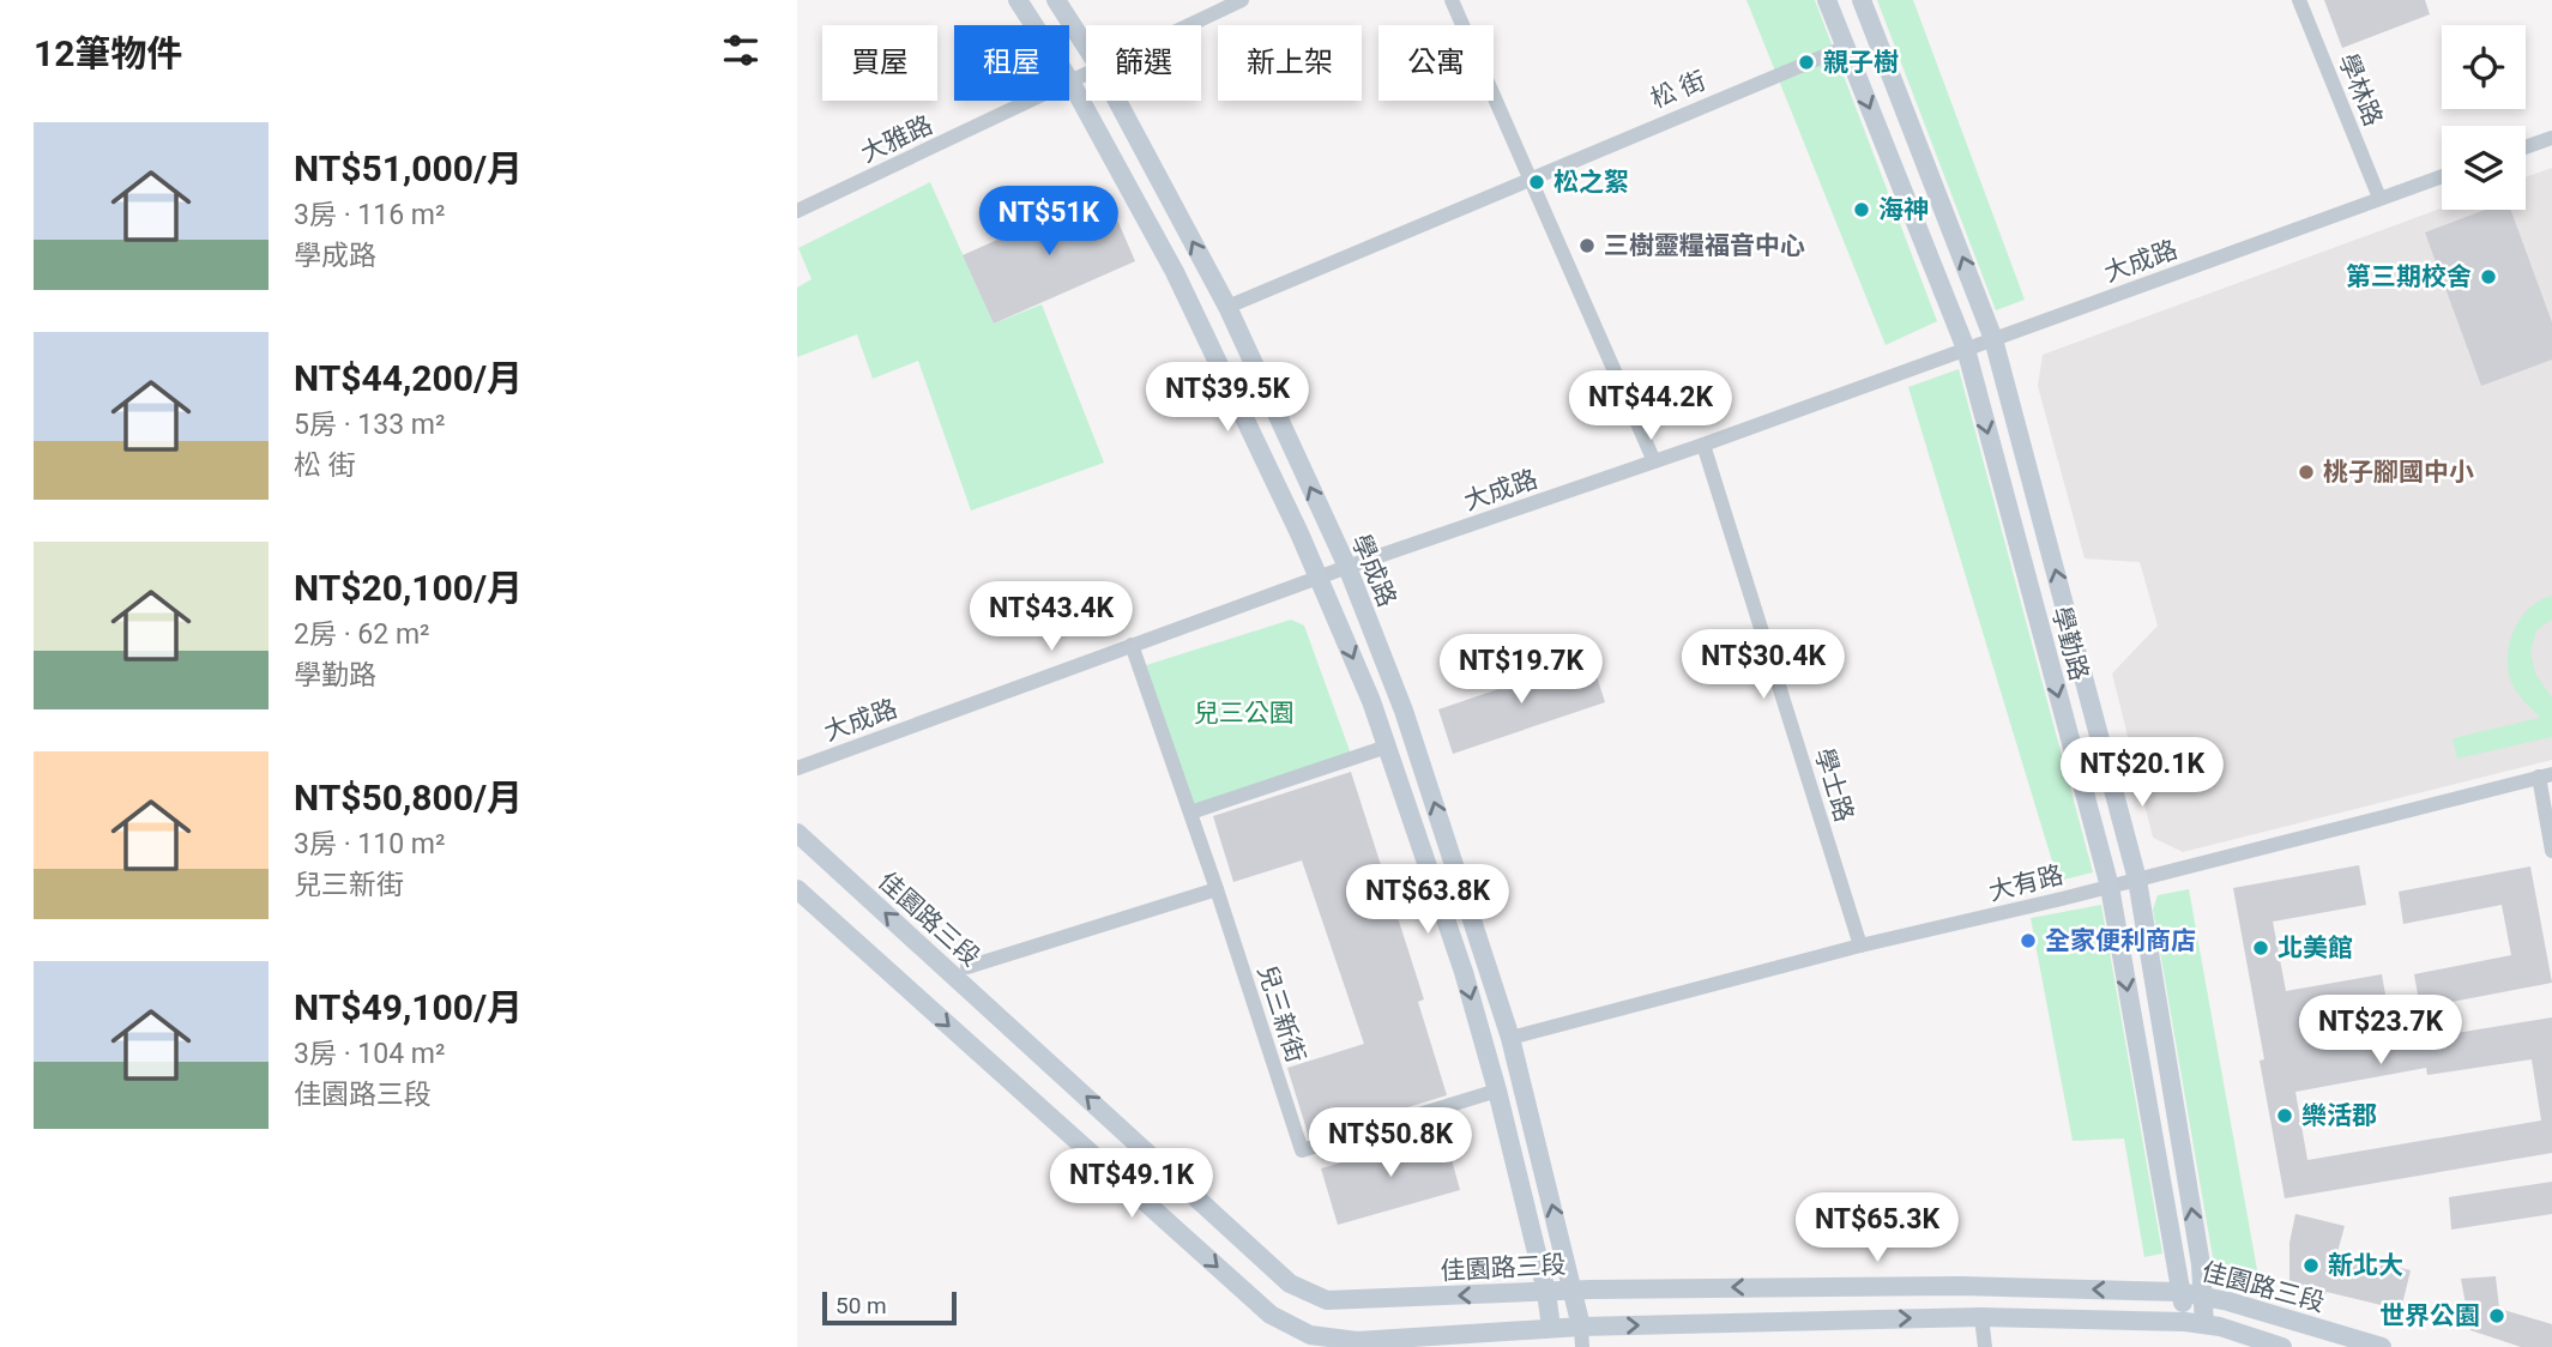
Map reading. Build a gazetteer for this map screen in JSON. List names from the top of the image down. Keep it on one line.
{"streets":{"street":["松 街","學林路","大雅路","大成路","學成路","學勤路","學士路","大有路","佳園路三段","兒三新街"]},"crossings":[["松 街","學成路"],["松 街","學勤路"],["學林路","大成路"],["大成路","學成路"],["大成路","學勤路"],["大成路","學士路"],["大成路","兒三新街"],["學成路","大有路"],["學成路","佳園路三段"],["學勤路","大有路"],["學勤路","佳園路三段"],["學士路","大有路"]],"parks":["兒三公園"],"places":["親子樹","松之絮","海神","三樹靈糧福音中心","第三期校舍","桃子腳國中小","全家便利商店","北美館","樂活郡","新北大","世界公園"],"scale_bar":"50 m","page":{"heading":"12筆物件","chip":["買屋","租屋","篩選","新上架","公寓"],"list":[{"name":"NT$51,000/月","note":"3房 · 116 m² · 學成路"},{"name":"NT$44,200/月","note":"5房 · 133 m² · 松 街"},{"name":"NT$20,100/月","note":"2房 · 62 m² · 學勤路"},{"name":"NT$50,800/月","note":"3房 · 110 m² · 兒三新街"},{"name":"NT$49,100/月","note":"3房 · 104 m² · 佳園路三段"}],"price":["NT$51K","NT$39.5K","NT$44.2K","NT$43.4K","NT$30.4K","NT$19.7K","NT$20.1K","NT$63.8K","NT$23.7K","NT$50.8K","NT$49.1K","NT$65.3K"],"scale":"50 m"}}
